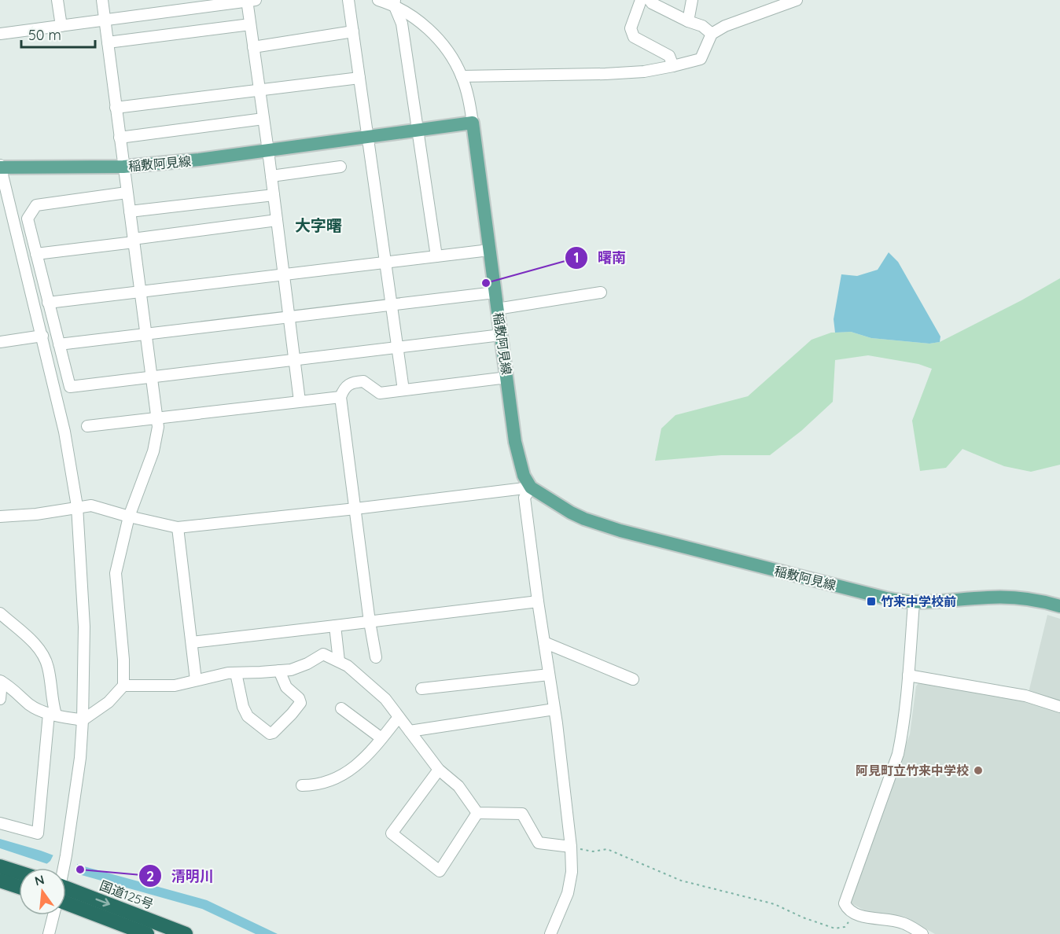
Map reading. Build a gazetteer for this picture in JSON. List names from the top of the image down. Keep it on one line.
{"streets":{"highway":["国道125号"],"main road":["稲敷阿見線"]},"districts":["大字曙"],"places":{"other":["曙南","阿見町立竹来中学校","清明川"],"transit":["竹来中学校前"]},"scale_bar":"50 m","north":"top"}
